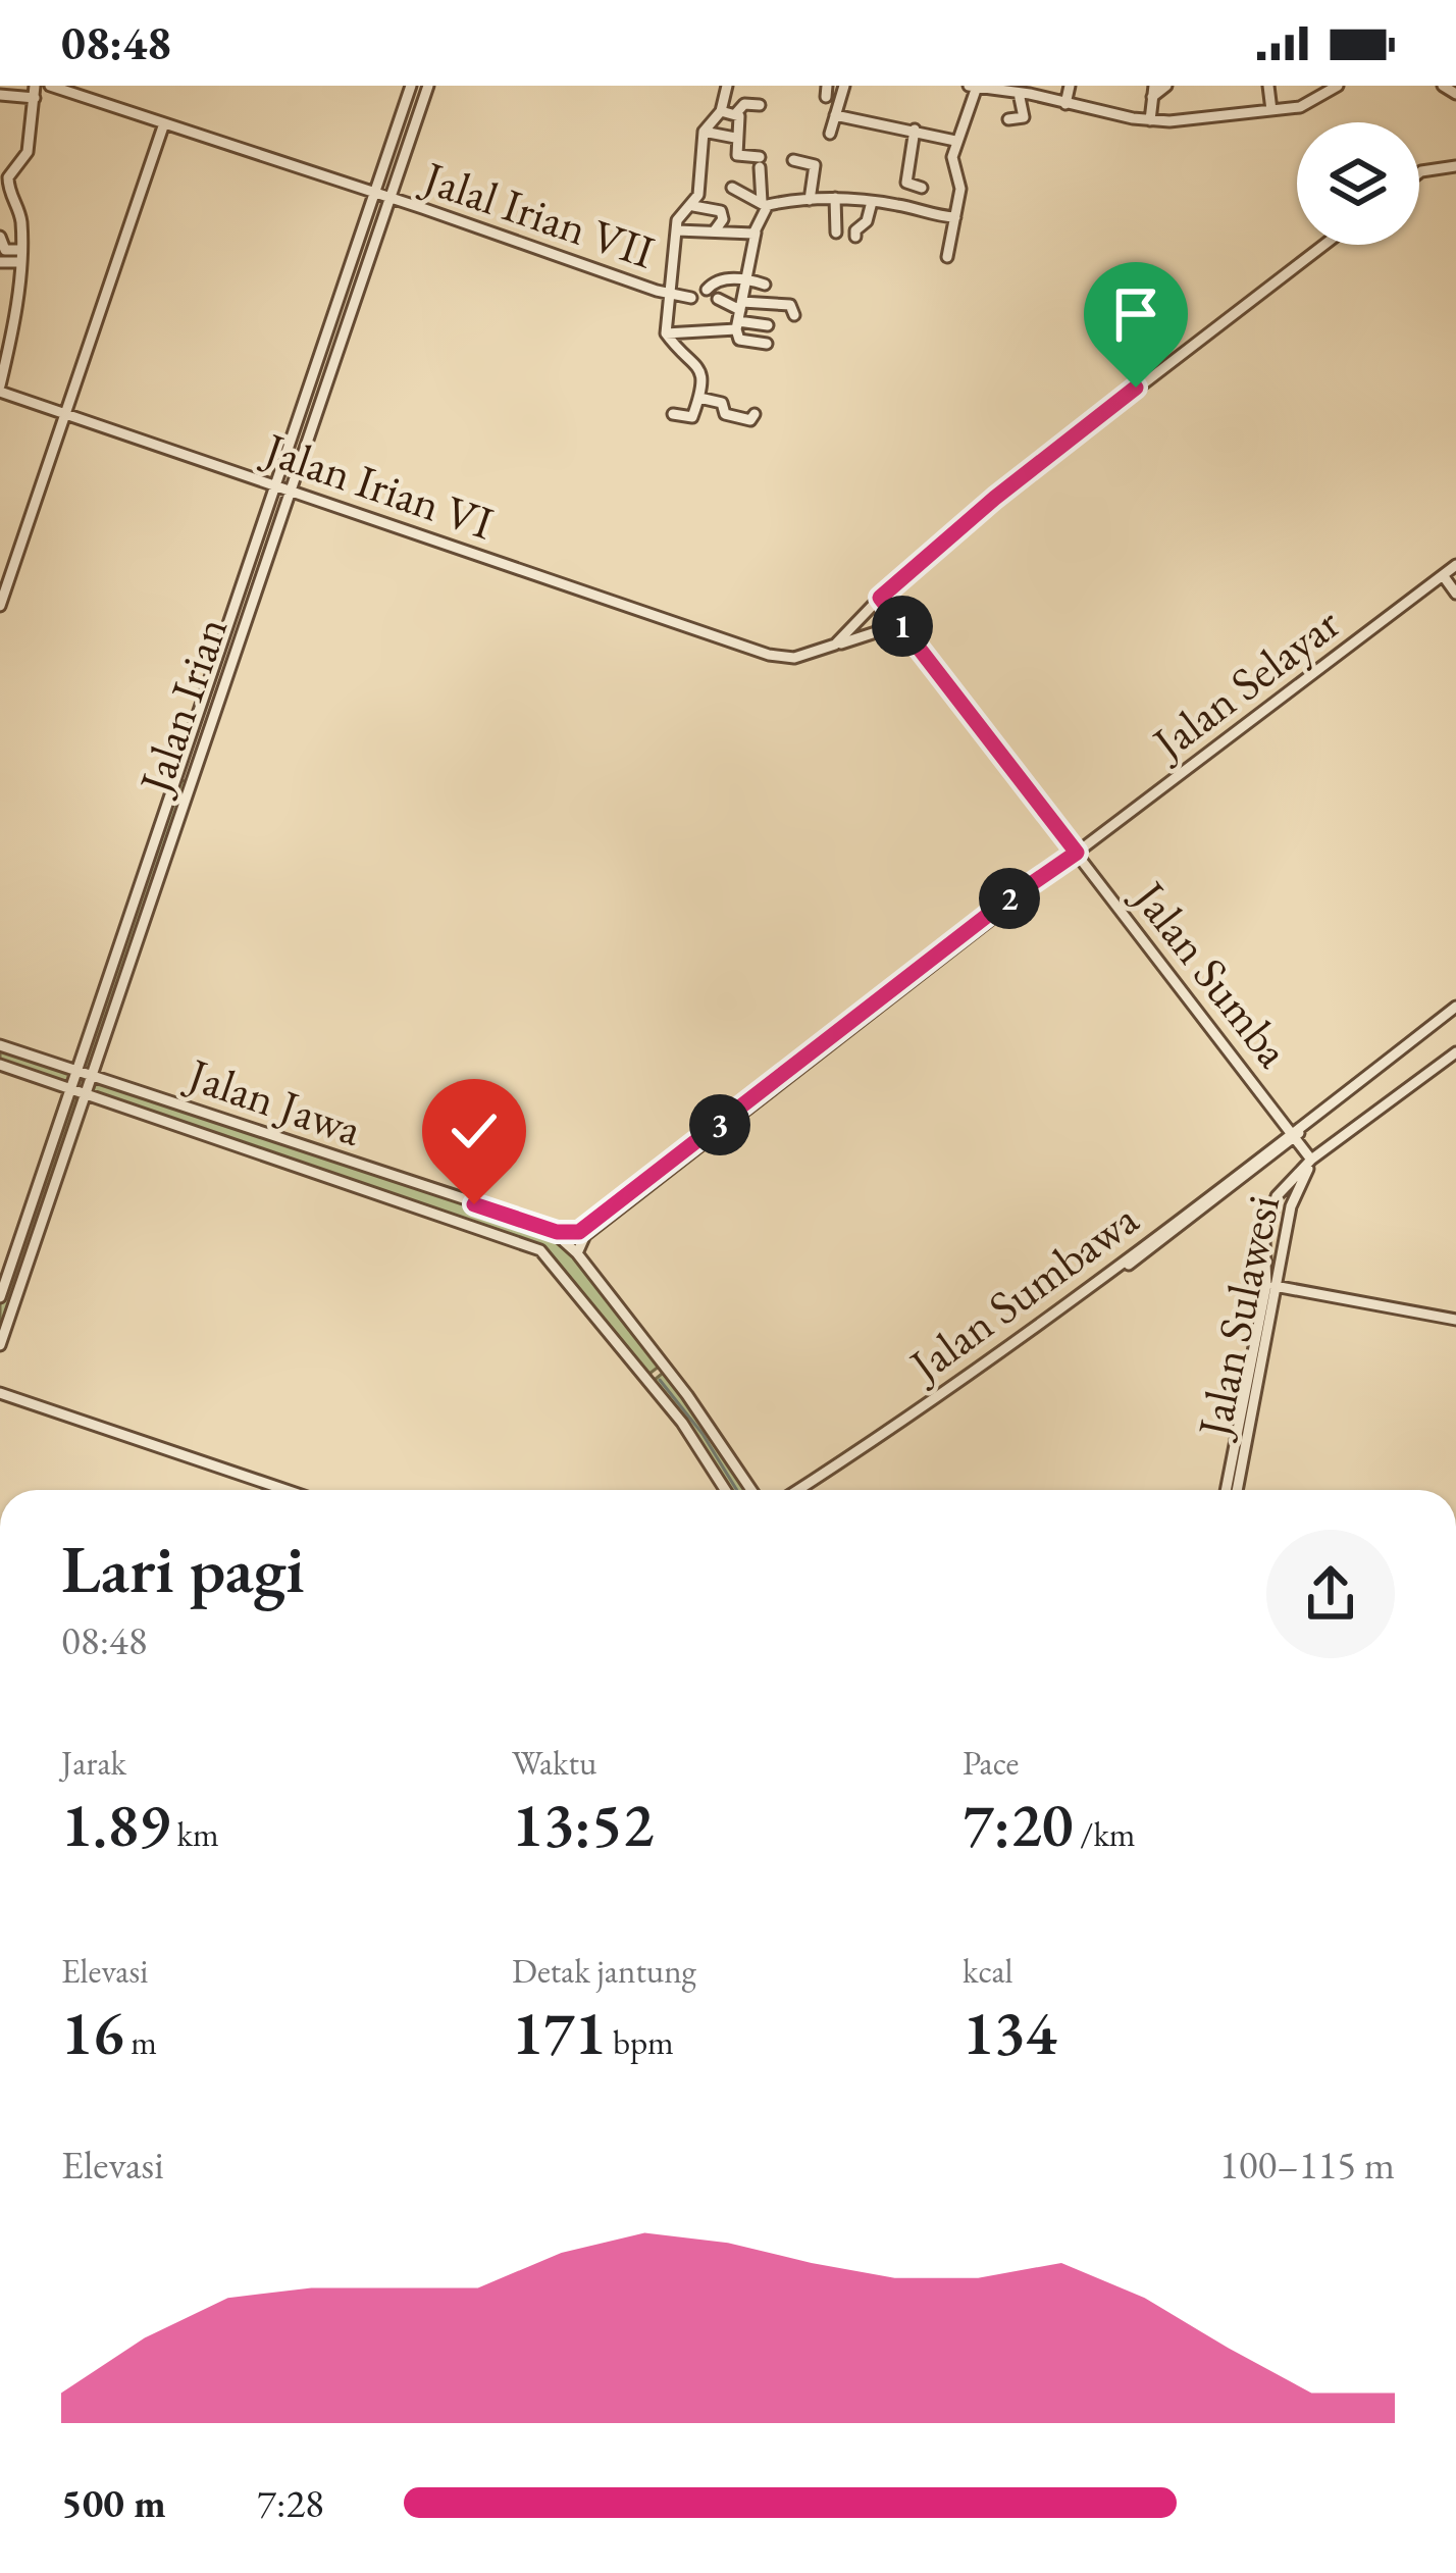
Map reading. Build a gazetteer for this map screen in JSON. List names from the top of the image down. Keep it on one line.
{"streets":{"street":["Jalal Irian VII","Jalan Irian VI","Jalan Selayar","Jalan Irian","Jalan Sumba","Jalan Jawa","Jalan Sumbawa","Jalan Sulawesi"]},"crossings":[["Jalal Irian VII","Jalan Irian"],["Jalan Irian VI","Jalan Irian"],["Jalan Selayar","Jalan Sumba"],["Jalan Selayar","Jalan Jawa"],["Jalan Irian","Jalan Jawa"],["Jalan Sumba","Jalan Sumbawa"],["Jalan Sumba","Jalan Sulawesi"]],"page":{"status":"08:48","pins":["1","2","3"],"heading":["Lari pagi","08:48"],"stats":[["Jarak","1.89 km"],["Waktu","13:52"],["Pace","7:20 /km"],["Elevasi","16 m"],["Detak jantung","171 bpm"],["kcal","134"]],"chart":["Elevasi","100–115 m"],"list":[{"name":"500 m","note":"7:28"}]}}
